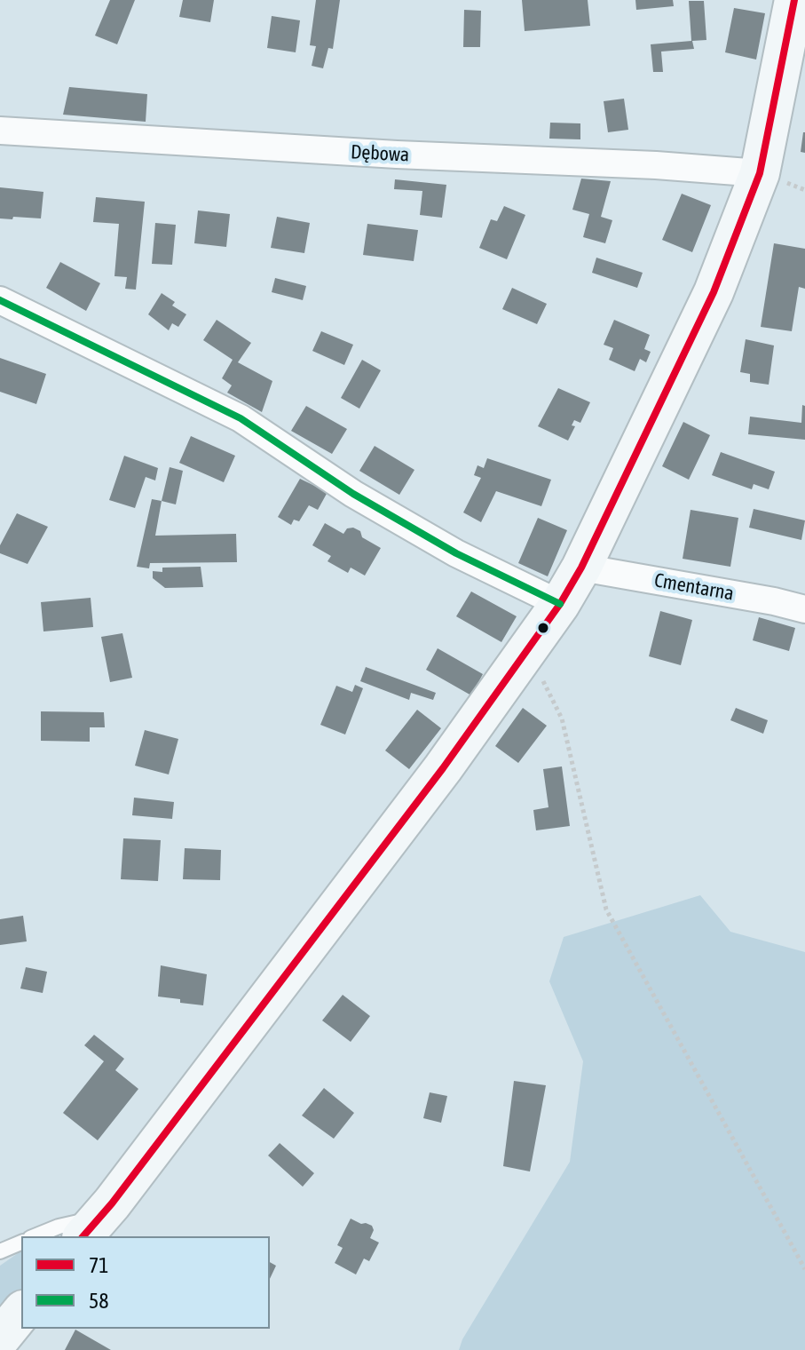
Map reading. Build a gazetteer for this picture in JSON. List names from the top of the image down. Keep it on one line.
{"streets":{"street":["Dębowa","Cmentarna"]},"lines":["transit line 71","transit line 58"],"legend":["71","58"]}
